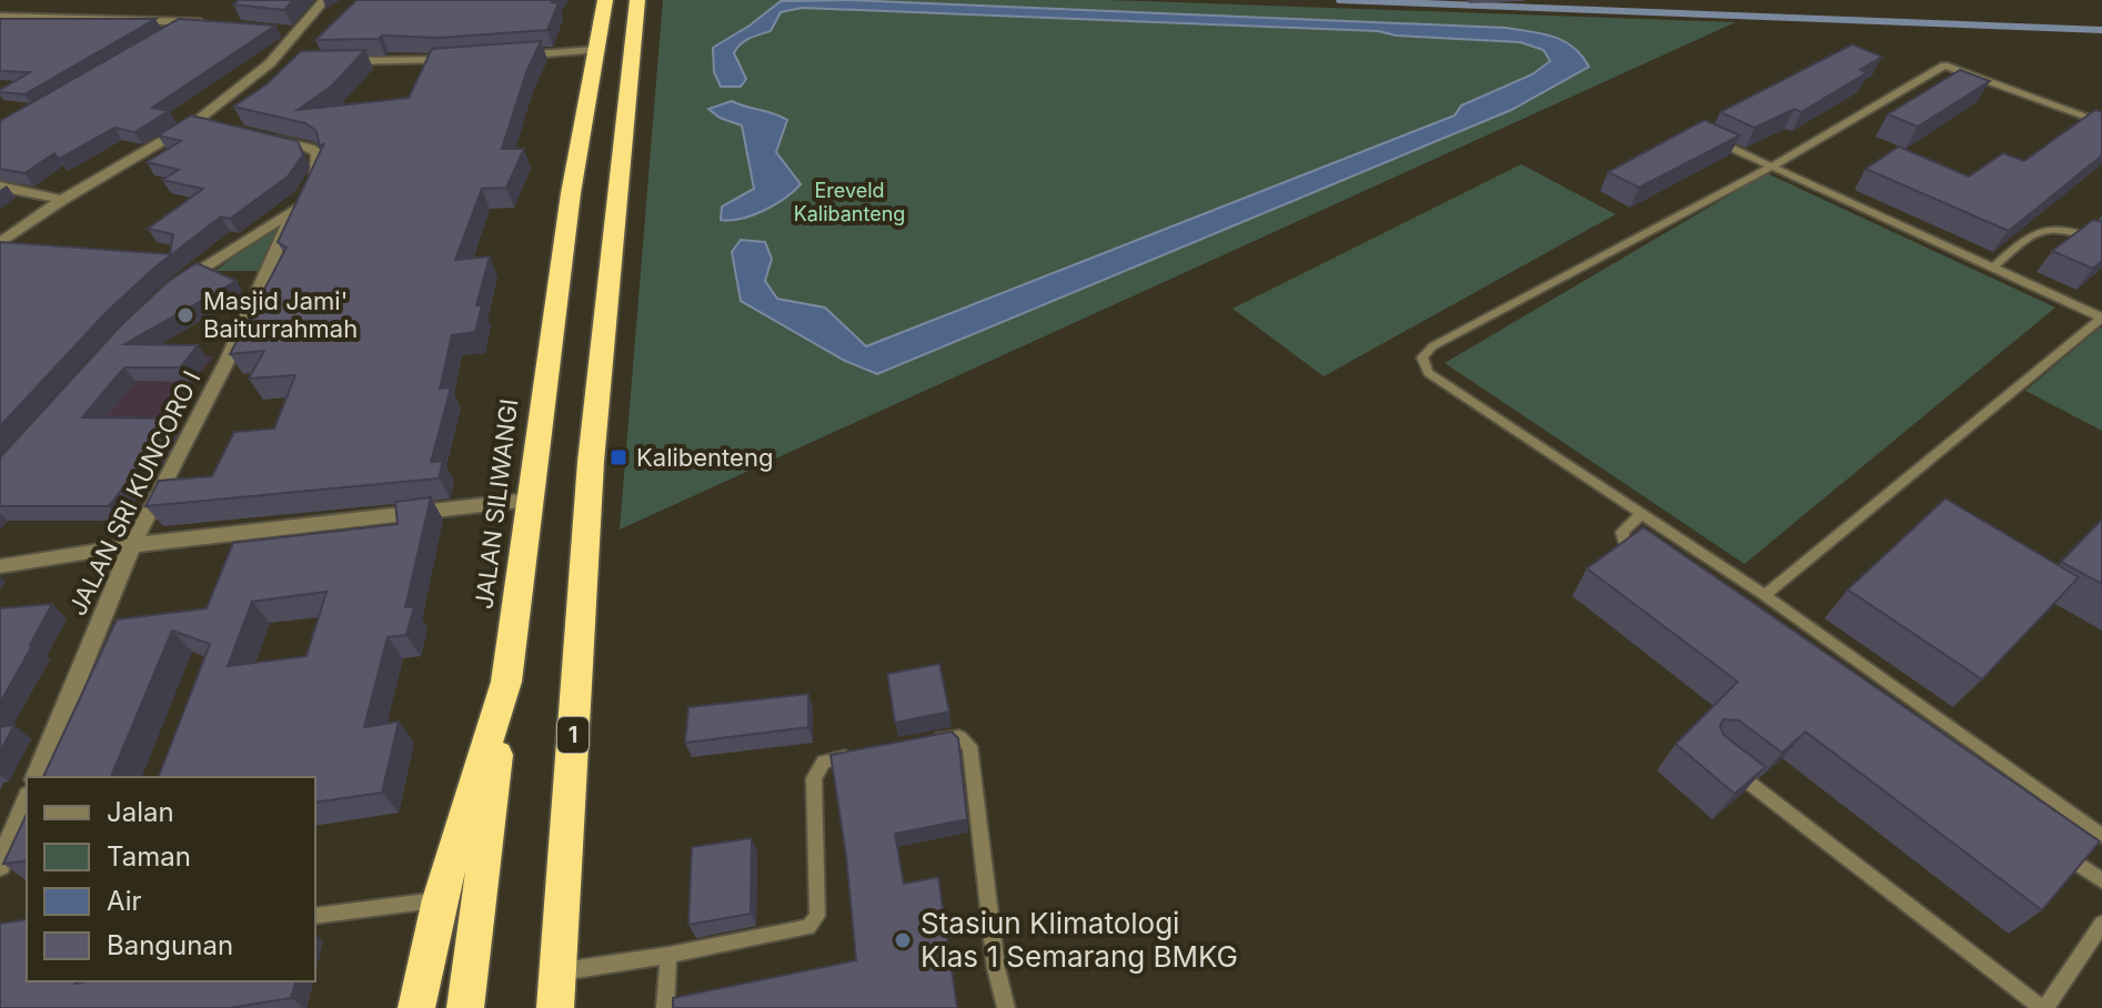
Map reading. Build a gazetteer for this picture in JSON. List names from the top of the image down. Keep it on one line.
{"streets":{"highway":["JALAN SILIWANGI","1"],"street":["JALAN SRI KUNCORO I"]},"parks":["Ereveld Kalibanteng"],"places":{"other":["Masjid Jami' Baiturrahmah","Stasiun Klimatologi Klas 1 Semarang BMKG"],"transit":["Kalibenteng"]},"legend":["Jalan","Taman","Air","Bangunan"]}
